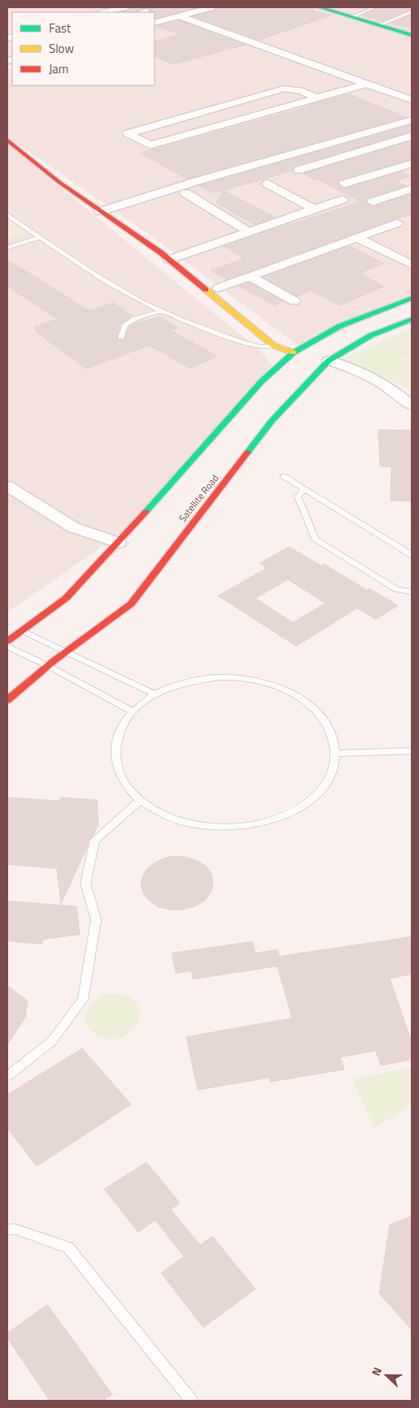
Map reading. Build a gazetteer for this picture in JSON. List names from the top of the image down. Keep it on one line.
{"streets":{"main road":["Satellite Road"]},"legend":["Fast","Slow","Jam"],"north":"left"}
